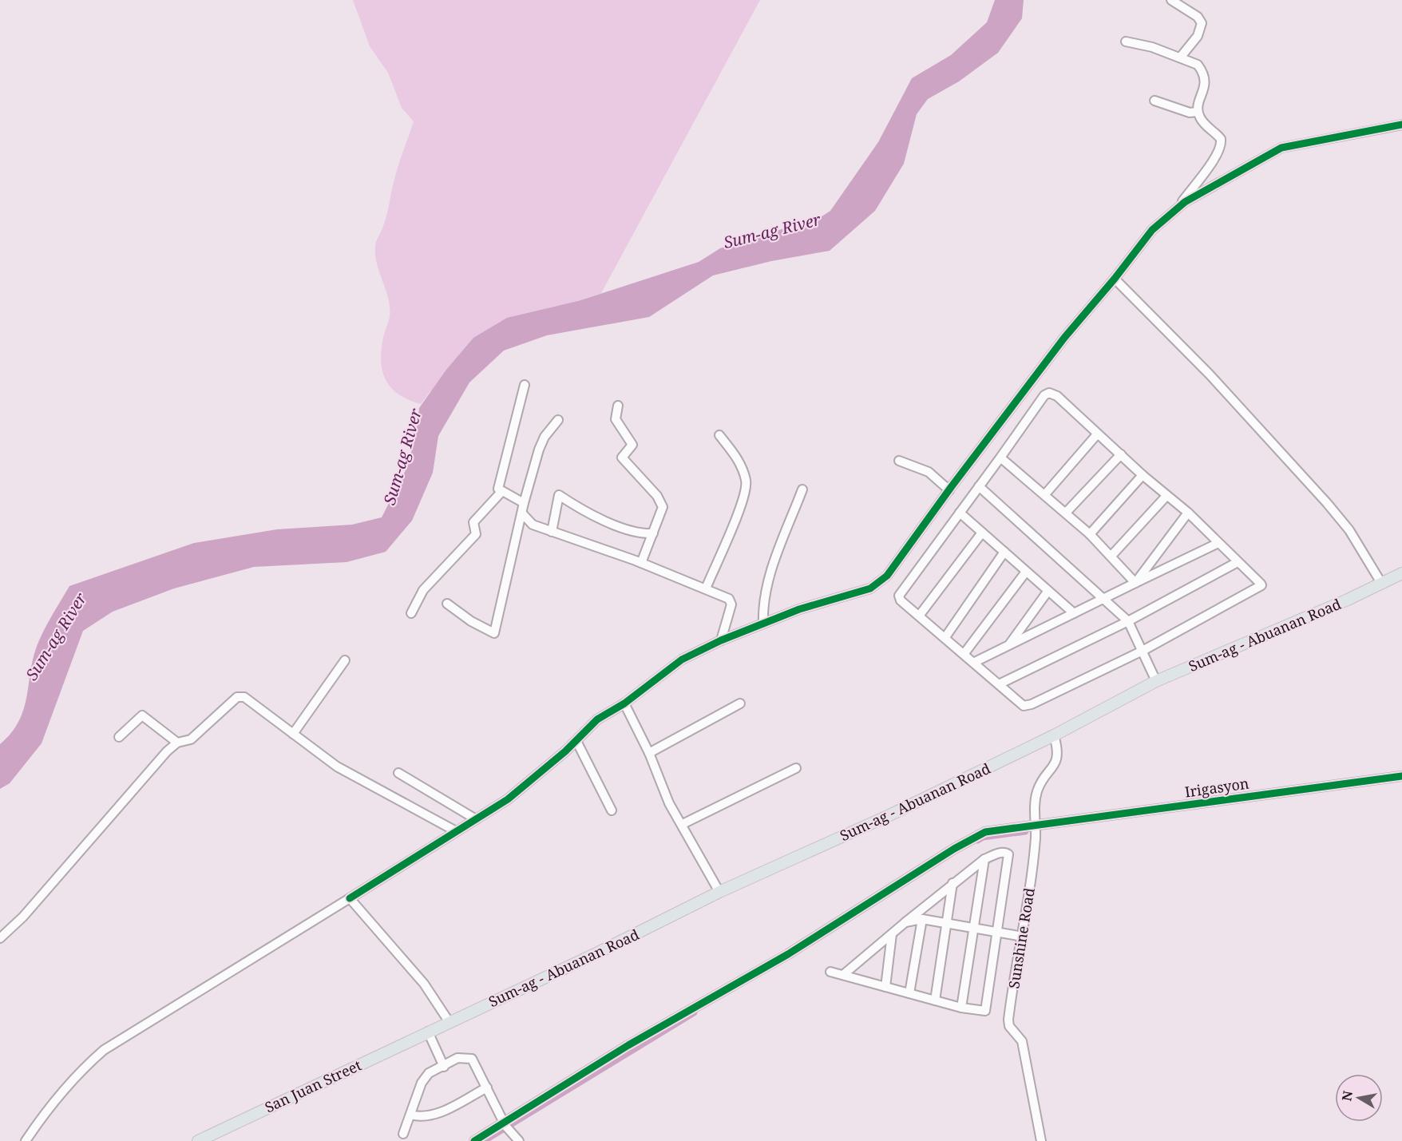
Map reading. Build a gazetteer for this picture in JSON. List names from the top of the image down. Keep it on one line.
{"streets":{"main road":["Sum-ag - Abuanan Road","San Juan Street"],"street":["Irigasyon","Sunshine Road"]},"crossings":[["Sum-ag - Abuanan Road","Sunshine Road"],["Sum-ag - Abuanan Road","San Juan Street"],["Irigasyon","Sunshine Road"]],"water":["Sum-ag River"],"north":"left"}
